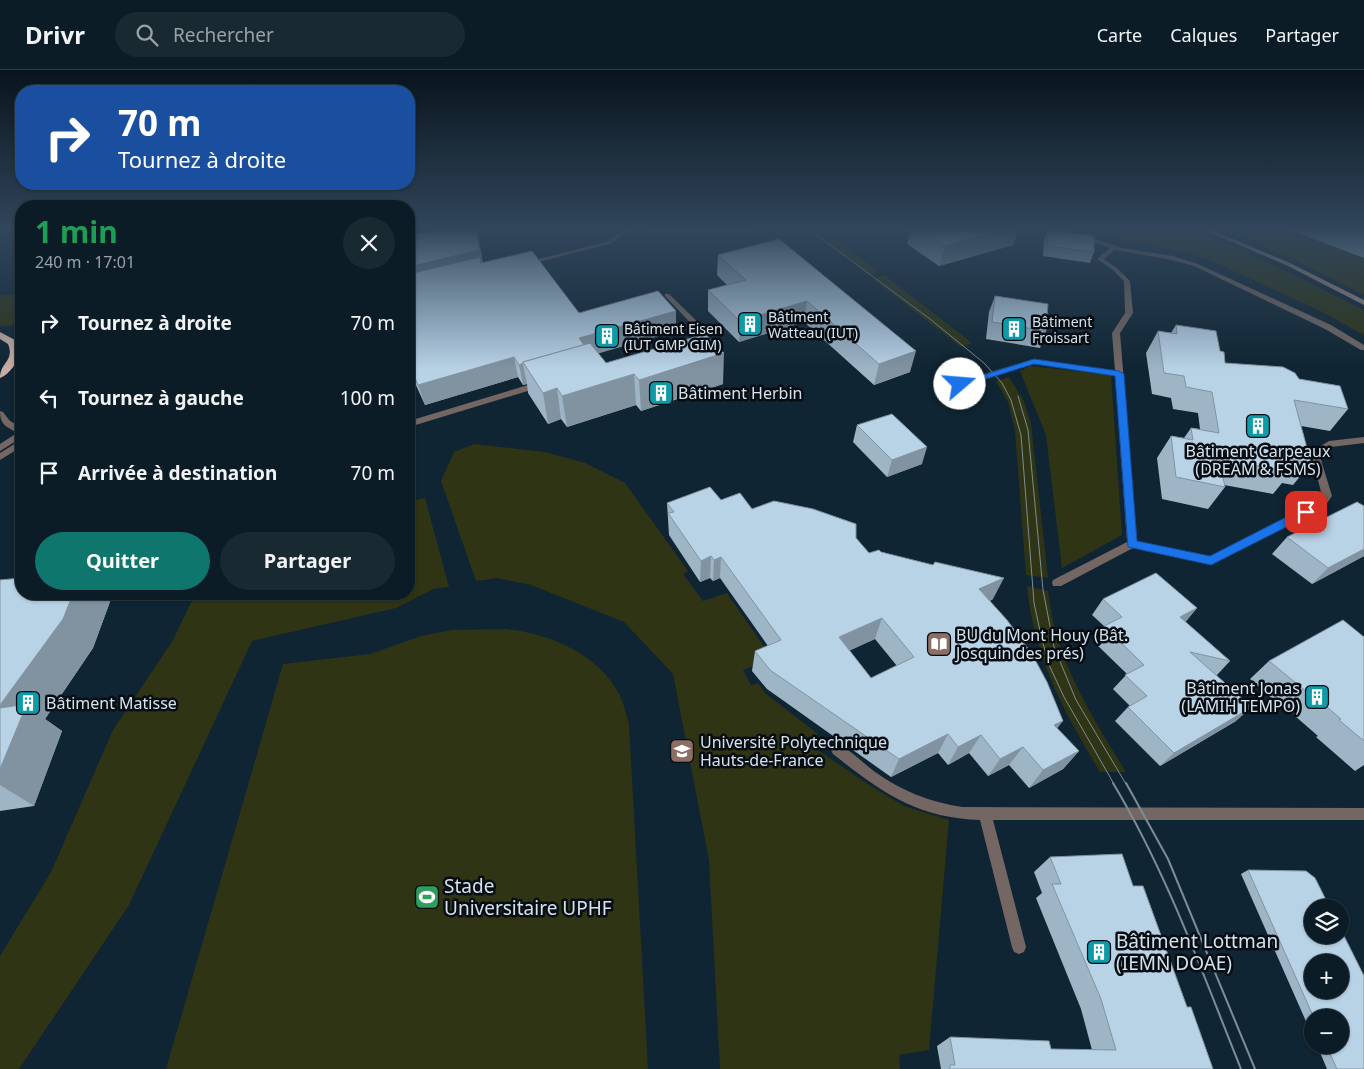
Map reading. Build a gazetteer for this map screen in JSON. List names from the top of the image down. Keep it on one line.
{"places":{"building":["Bâtiment Watteau (IUT)","Bâtiment Froissart","Bâtiment Eisen (IUT GMP GIM)","Bâtiment Herbin","Bâtiment Carpeaux (DREAM & FSMS)","Bâtiment Jonas (LAMIH TEMPO)","Bâtiment Matisse","Bâtiment Lottman (IEMN DOAE)"],"library":["BU du Mont Houy (Bât. Josquin des prés)"],"school or university":["Université Polytechnique Hauts-de-France"],"sports":["Stade Universitaire UPHF"]},"page":{"header":"Drivr","search":"Rechercher","nav":["Carte","Calques","Partager"],"turn":["70 m","Tournez à droite"],"heading":["1 min","240 m · 17:01"],"list":[{"name":"Tournez à droite","value":"70 m"},{"name":"Tournez à gauche","value":"100 m"},{"name":"Arrivée à destination","value":"70 m"}],"buttons":["Quitter","Partager"],"map_buttons":["+","−"]}}
